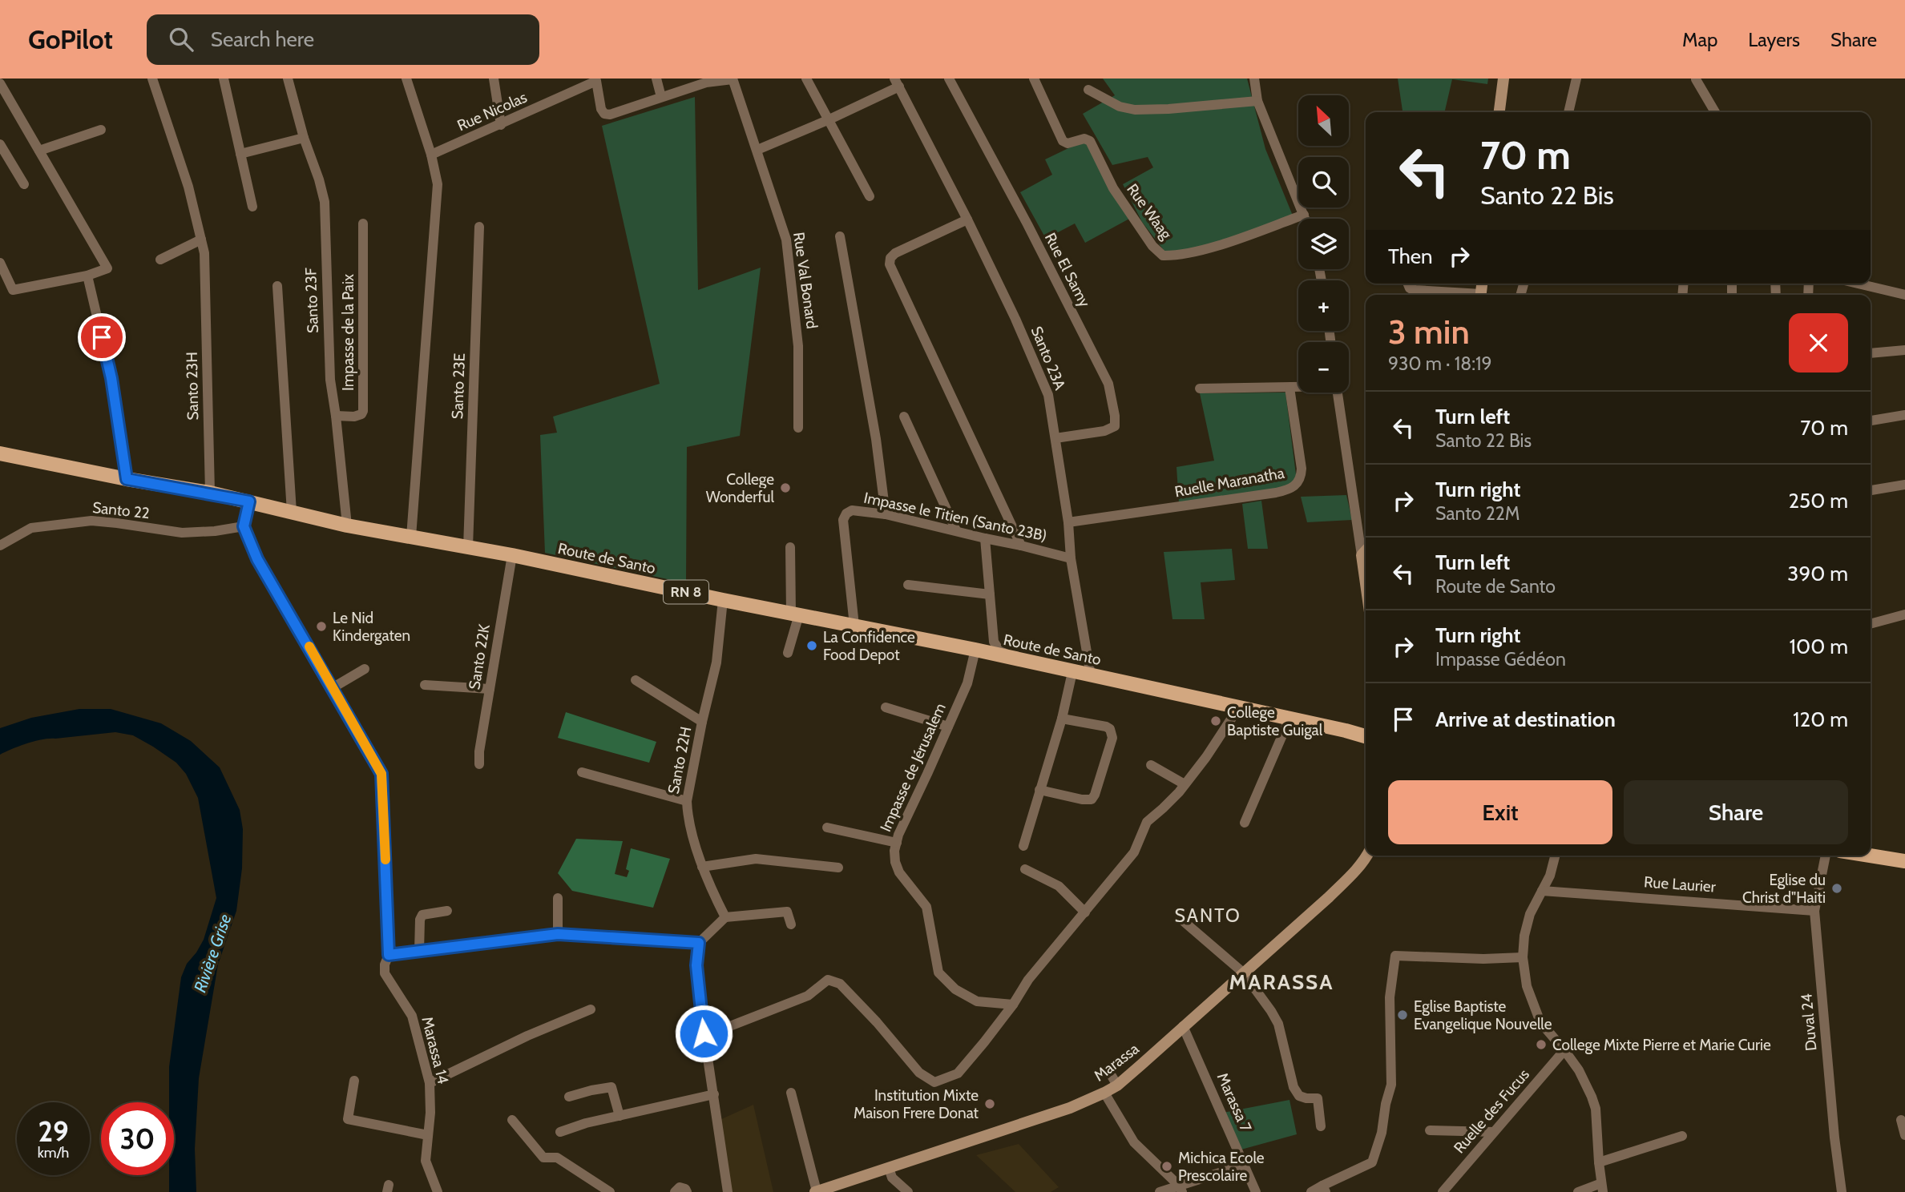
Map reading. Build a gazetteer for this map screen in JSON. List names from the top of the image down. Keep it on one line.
{"streets":{"main road":["Route de Santo","RN 8","Marassa"],"street":["Rue Nicolas","Rue Waag","Rue El Samy","Rue Val Bonard","Santo 23F","Impasse de la Paix","Santo 23A","Santo 23H","Santo 23E","Ruelle Maranatha","Santo 22","Impasse le Titien (Santo 23B)","Santo 22K","Santo 22H","Impasse de Jérusalem","Rue Laurier","Duval 24","Marassa 14","Marassa 7","Ruelle des Fucus"]},"crossings":[["Rue Nicolas","Rue Val Bonard"],["Rue El Samy","Santo 23A"],["Santo 23F","Impasse de la Paix"],["Santo 23F","Route de Santo"],["Santo 23A","Ruelle Maranatha"],["Santo 23A","Impasse le Titien (Santo 23B)"],["Santo 23A","Route de Santo"],["Santo 23H","Route de Santo"],["Santo 23E","Route de Santo"],["Santo 22","Marassa 14"],["Impasse le Titien (Santo 23B)","Route de Santo"],["Route de Santo","Santo 22K"],["Route de Santo","Santo 22H"],["Route de Santo","Impasse de Jérusalem"],["Rue Laurier","Duval 24"],["Marassa","Marassa 7"]],"districts":["SANTO","MARASSA"],"water":["Rivière Grise"],"places":["College Wonderful","Le Nid Kindergaten","La Confidence Food Depot","College Baptiste Guigal","Eglise du Christ d\"Haiti","Eglise Baptiste Evangelique Nouvelle","College Mixte Pierre et Marie Curie","Institution Mixte Maison Frere Donat","Michica Ecole Prescolaire"],"north":"top left","page":{"header":"GoPilot","search":"Search here","nav":["Map","Layers","Share"],"map_buttons":["+","−"],"turn":["70 m","Santo 22 Bis"],"then":"Then","heading":["3 min","930 m · 18:19"],"list":[{"name":"Turn left","note":"Santo 22 Bis","value":"70 m"},{"name":"Turn right","note":"Santo 22M","value":"250 m"},{"name":"Turn left","note":"Route de Santo","value":"390 m"},{"name":"Turn right","note":"Impasse Gédéon","value":"100 m"},{"name":"Arrive at destination","value":"120 m"}],"buttons":["Exit","Share"],"speed":"29 km/h","limit":"30"}}
